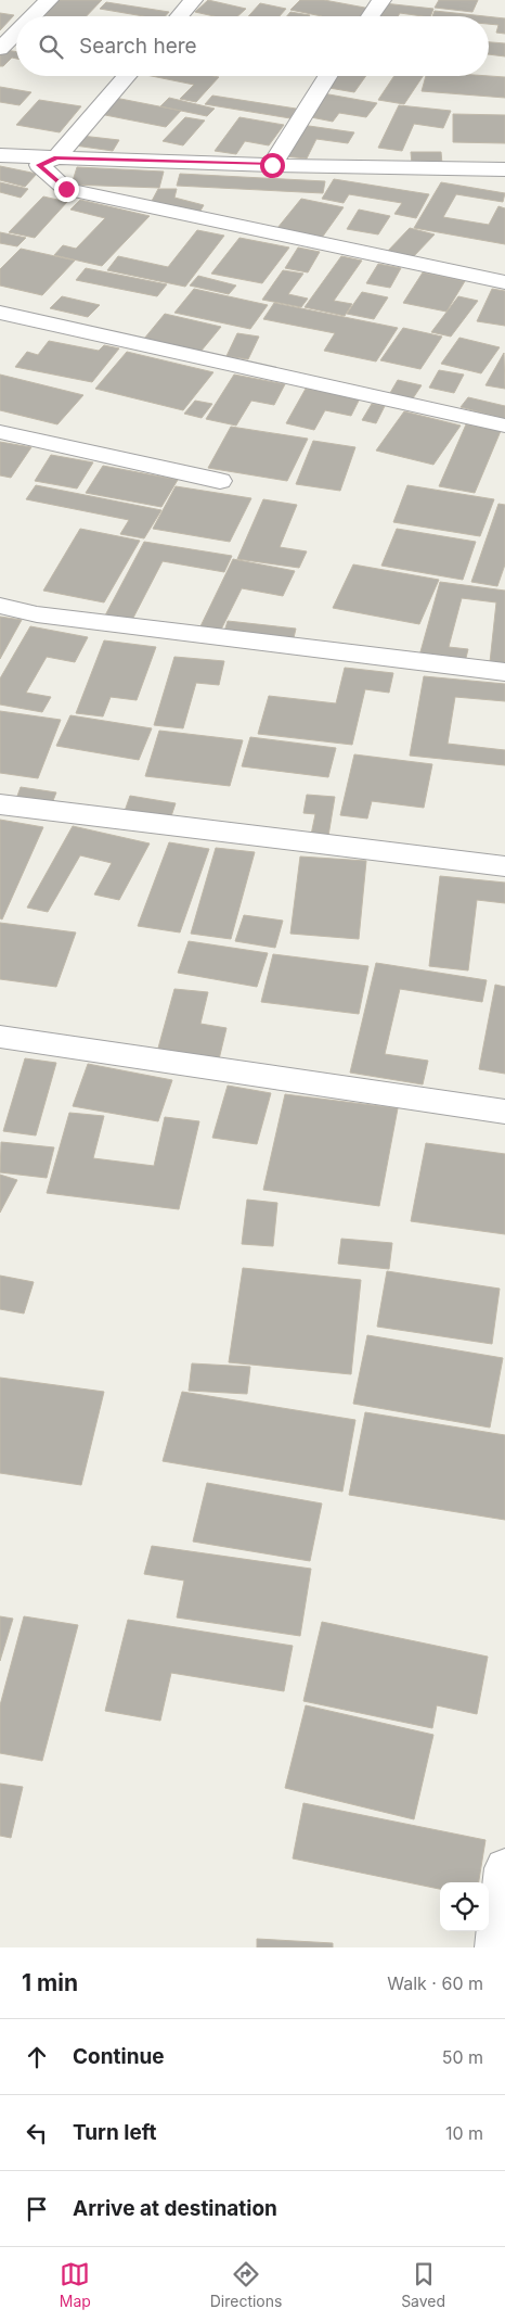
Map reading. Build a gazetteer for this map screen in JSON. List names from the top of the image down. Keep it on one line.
{"page":{"search":"Search here","heading":["1 min","Walk · 60 m"],"list":[["Continue","50 m"],["Turn left","10 m"],"Arrive at destination"],"nav":["Map","Directions","Saved"]}}
